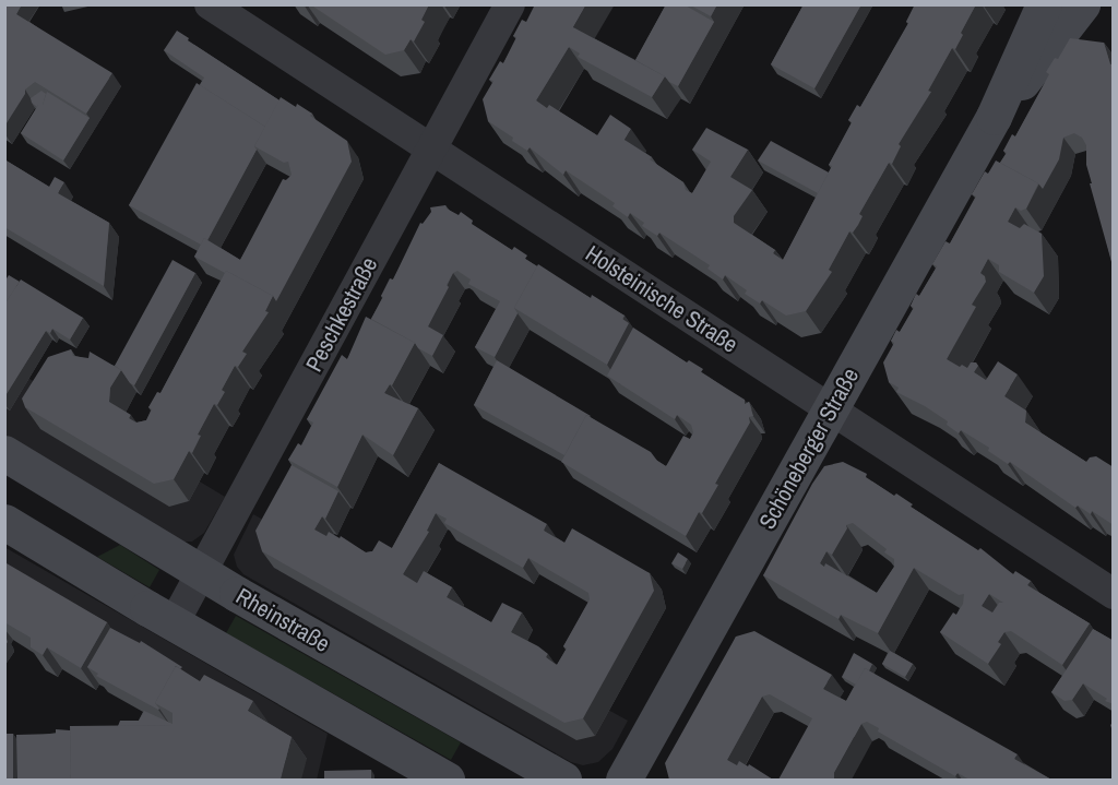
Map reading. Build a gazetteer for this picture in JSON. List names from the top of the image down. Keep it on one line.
{"streets":{"street":["Holsteinische Straße","Peschkestraße","Schöneberger Straße","Rheinstraße"]},"crossings":[["Holsteinische Straße","Peschkestraße"],["Holsteinische Straße","Schöneberger Straße"],["Peschkestraße","Rheinstraße"]]}
